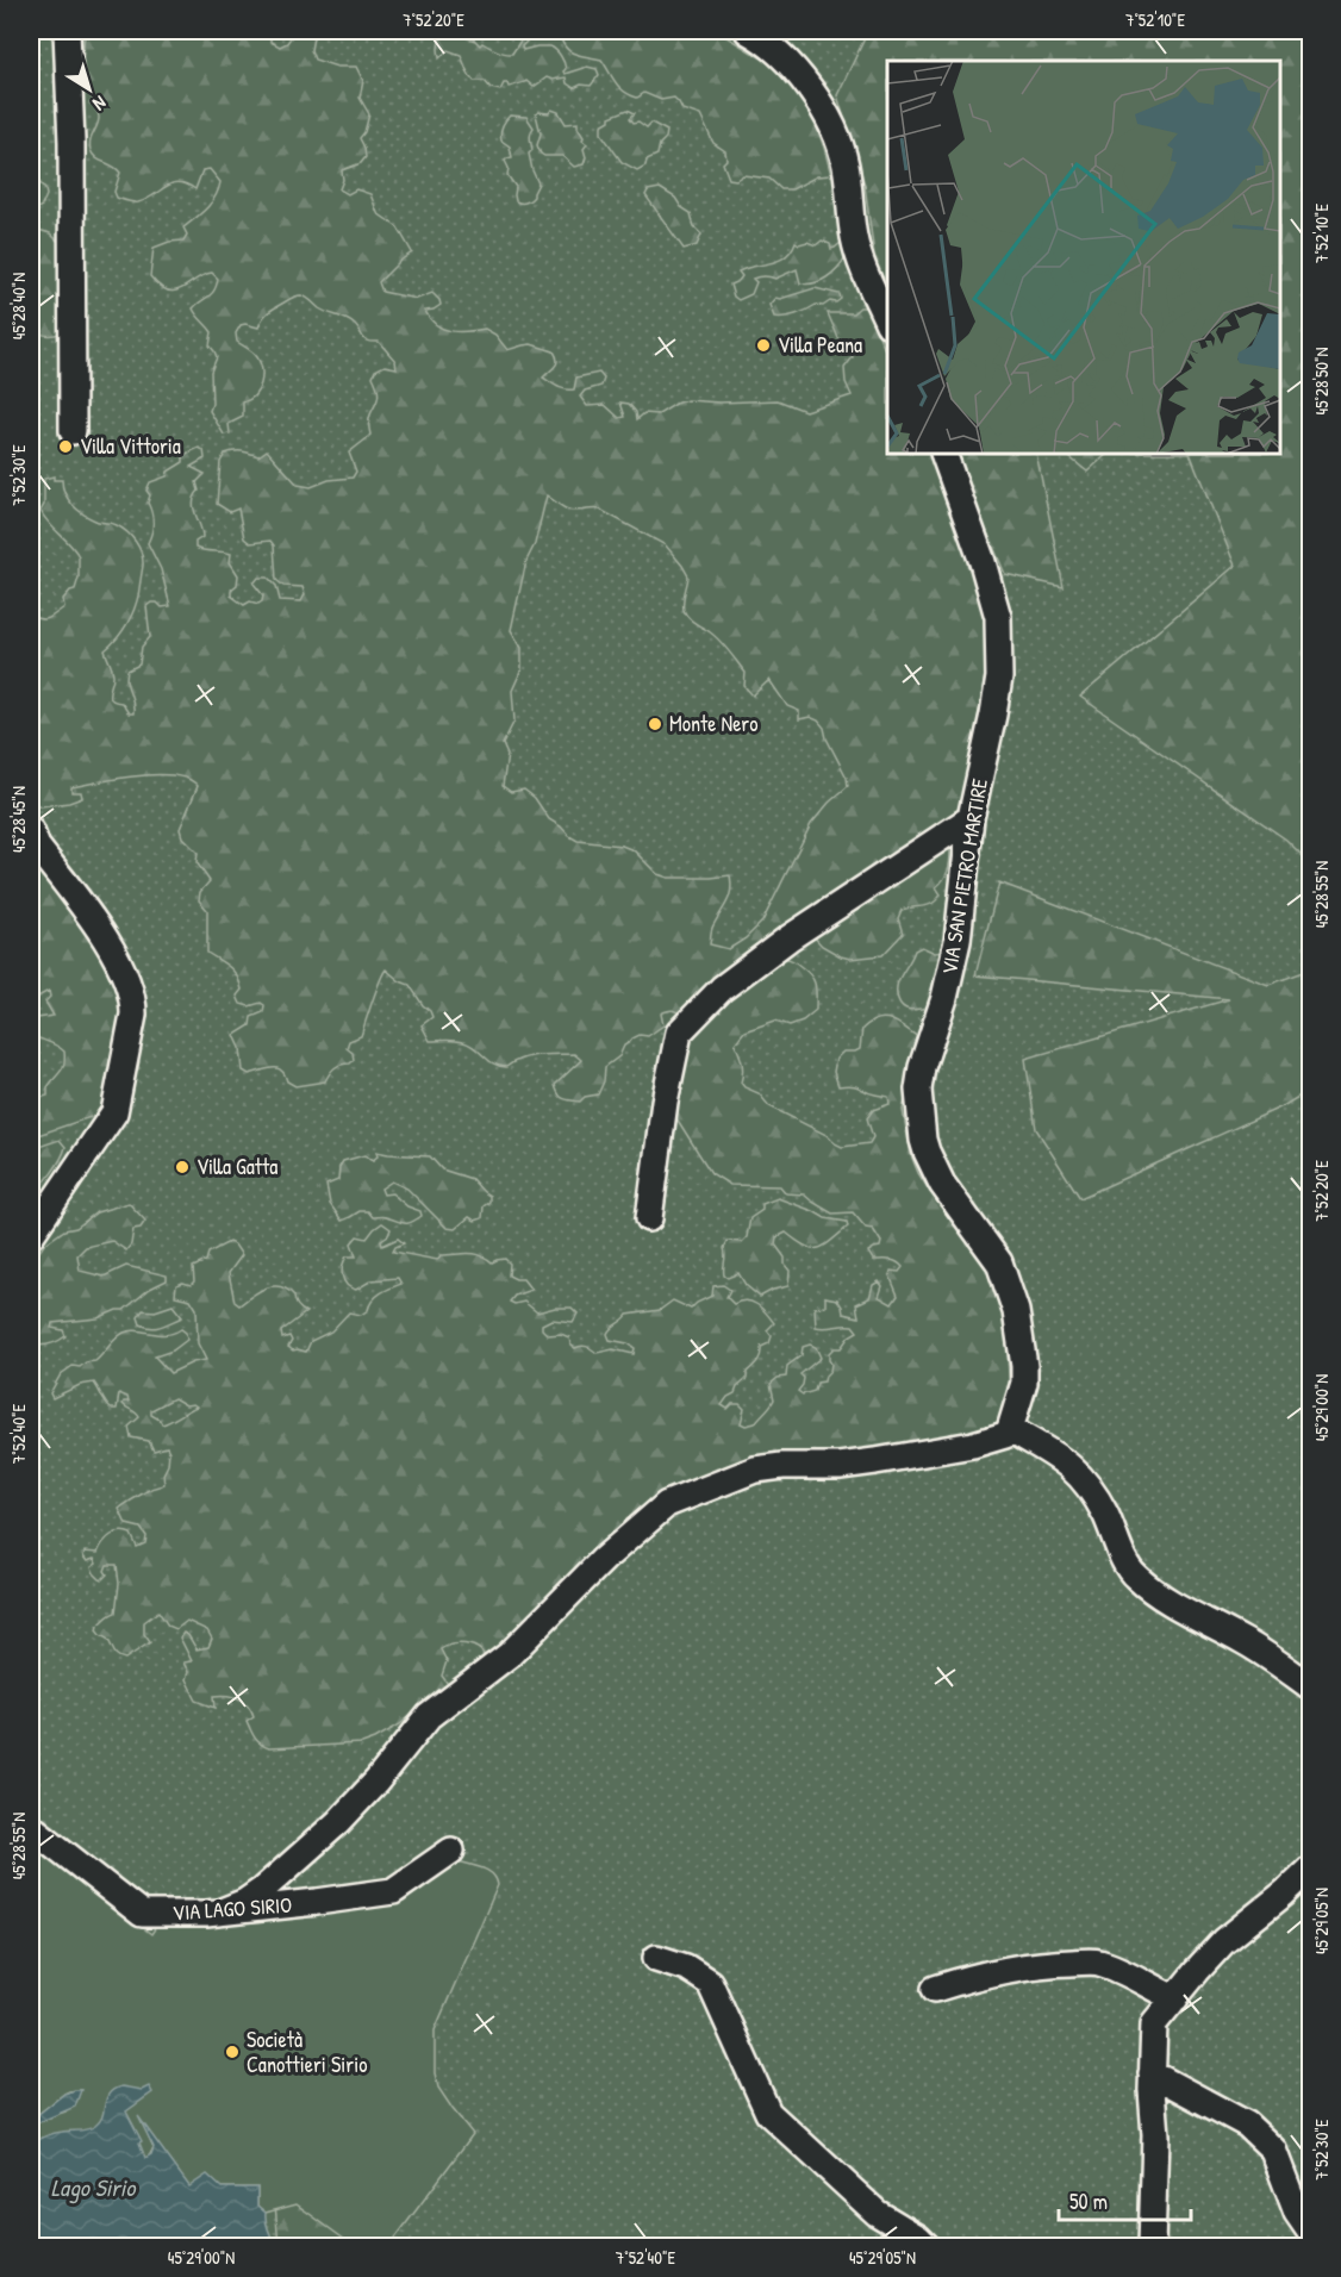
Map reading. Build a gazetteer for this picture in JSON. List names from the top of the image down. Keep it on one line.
{"streets":{"street":["VIA SAN PIETRO MARTIRE","VIA LAGO SIRIO"]},"water":["Lago Sirio"],"places":["Villa Peana","Villa Vittoria","Monte Nero","Villa Gatta","Società Canottieri Sirio"],"scale_bar":"50 m","north":"bottom right","coordinates":["7°52'20\"E","7°52'10\"E","45°28'40\"N","45°28'50\"N","7°52'30\"E","45°28'45\"N","45°28'55\"N","45°29'00\"N","7°52'40\"E","45°29'05\"N"]}
